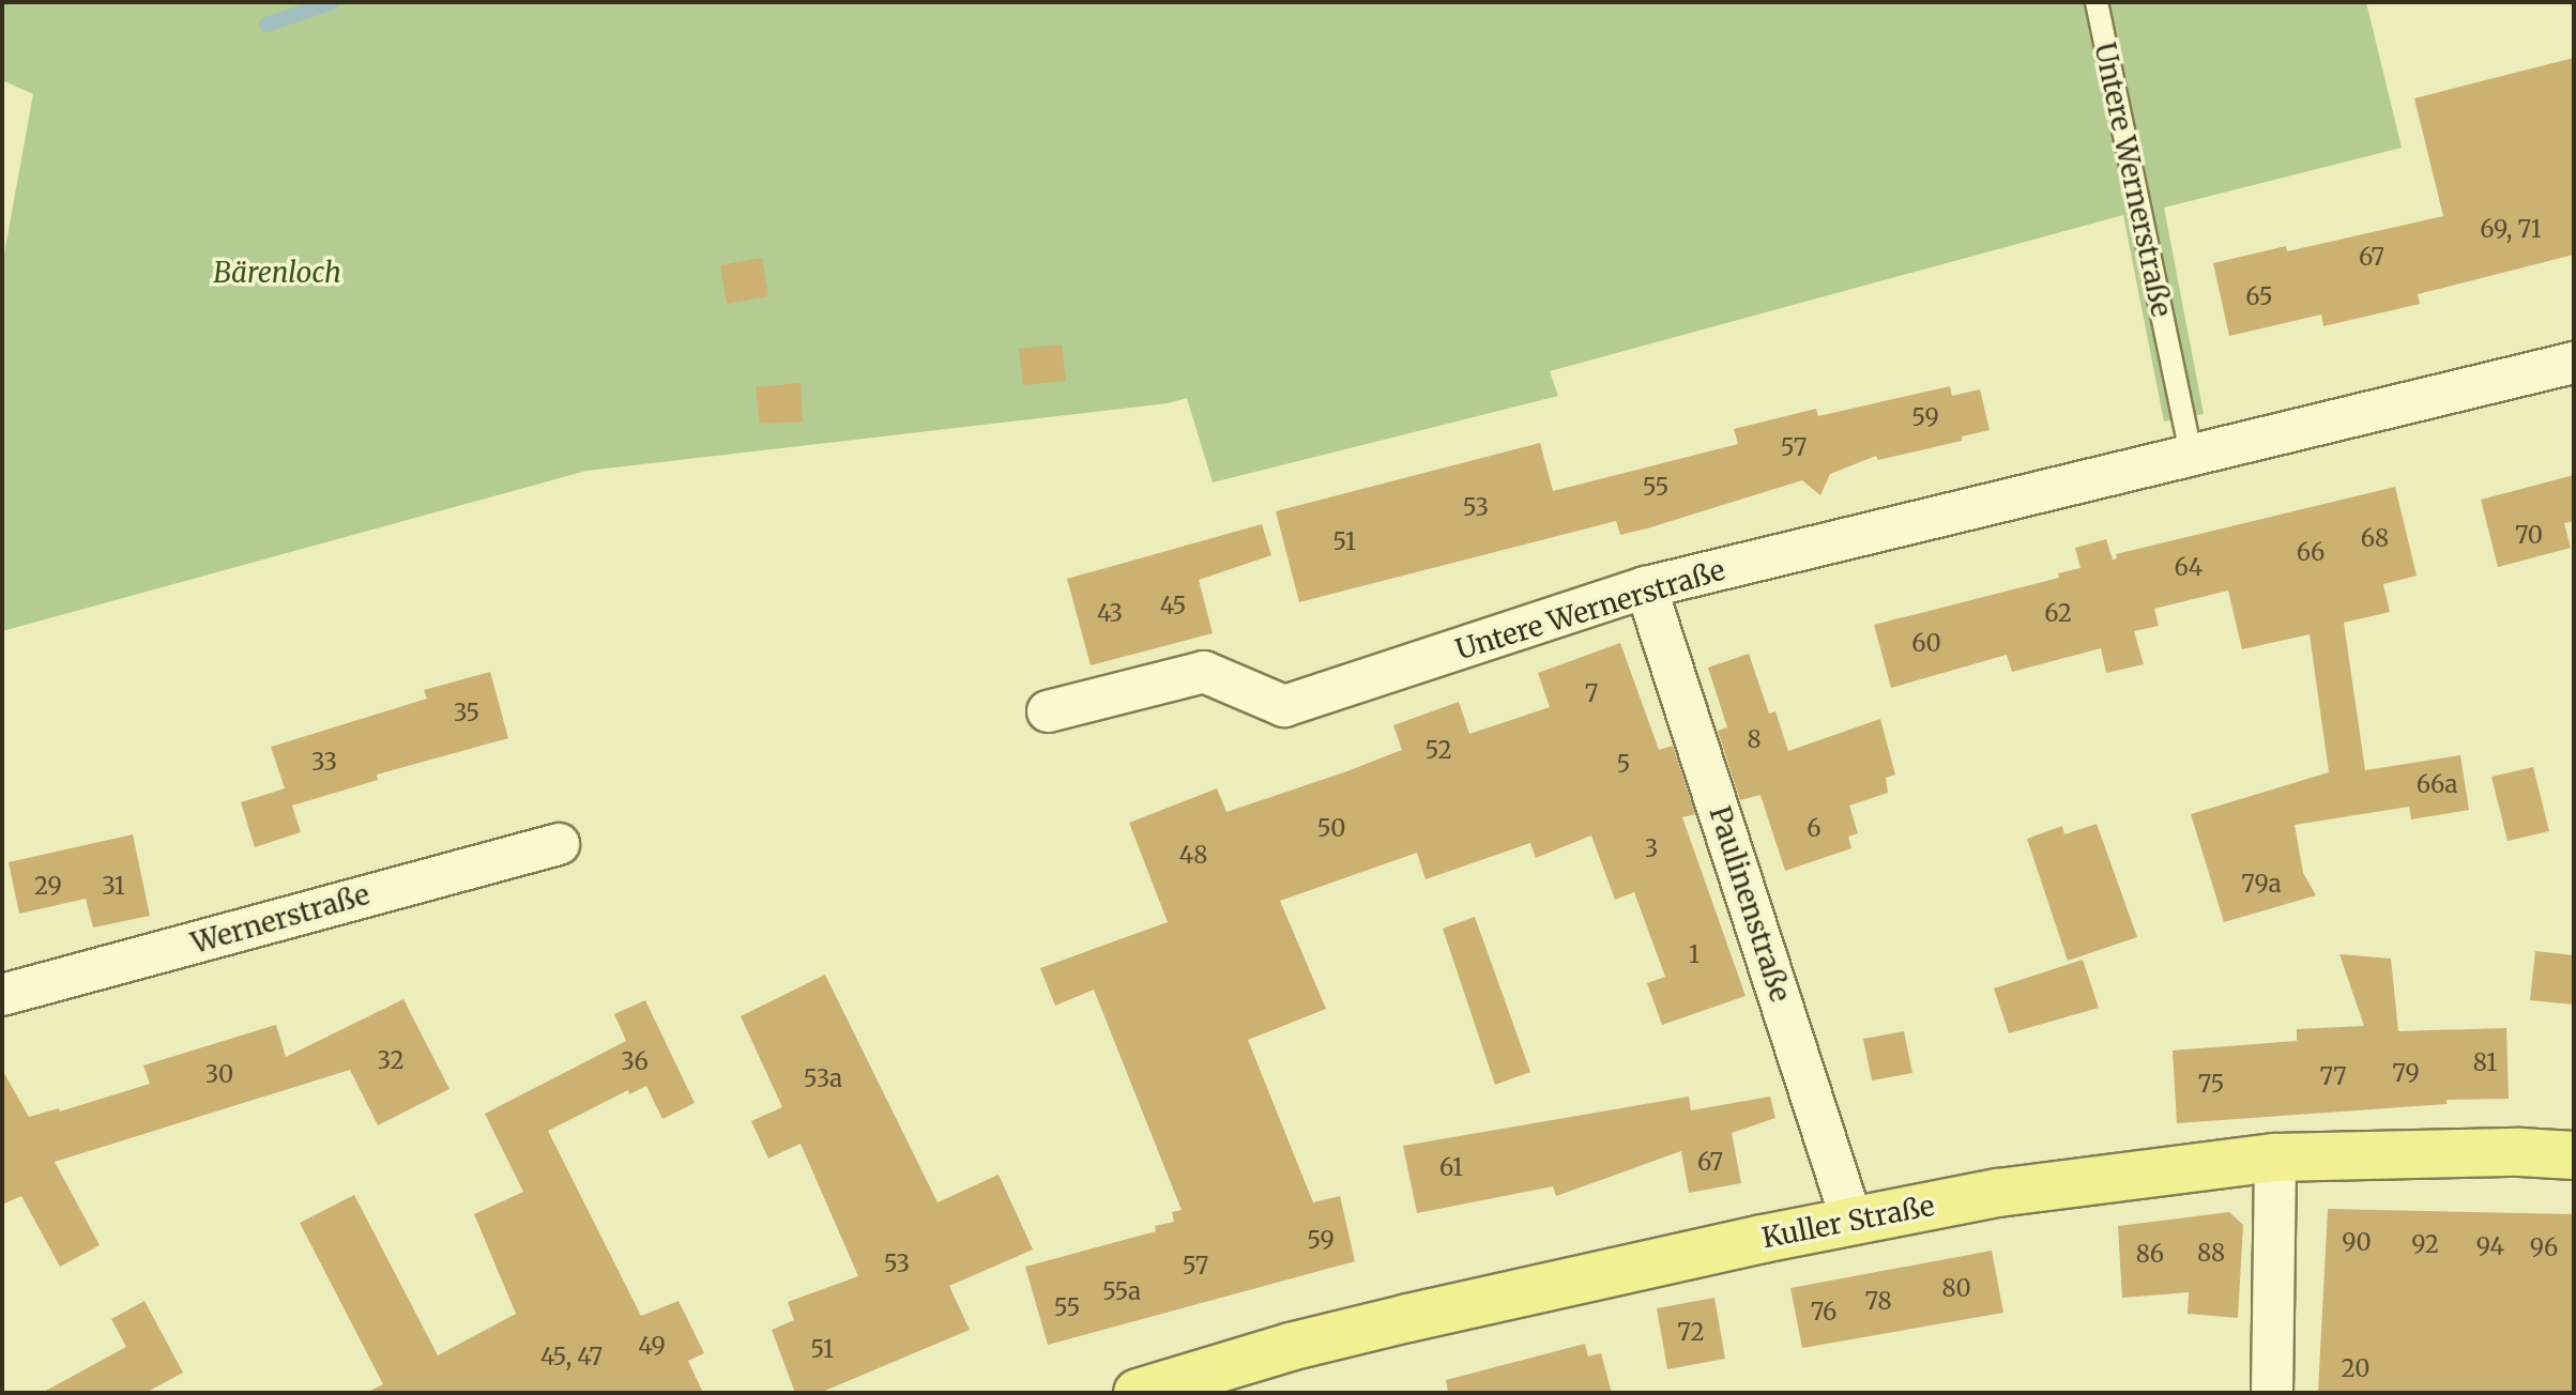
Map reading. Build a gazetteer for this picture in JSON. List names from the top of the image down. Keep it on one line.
{"streets":{"main road":["Kuller Straße"],"street":["Untere Wernerstraße","Paulinenstraße","Wernerstraße"]},"crossings":[["Untere Wernerstraße","Paulinenstraße"],["Paulinenstraße","Kuller Straße"]],"parks":["Bärenloch"],"house_numbers":["69, 71","67","65","59","57","55","53","70","68","51","66","64","45","43","62","60","7","35","8","52","33","5","66a","50","6","3","48","79a","29","31","1","32","36","81","79","30","77","53a","75","67","61","59","90","92","94","96","88","86","53","57","80","55a","78","55","76","72","49","51","45, 47","20"]}
